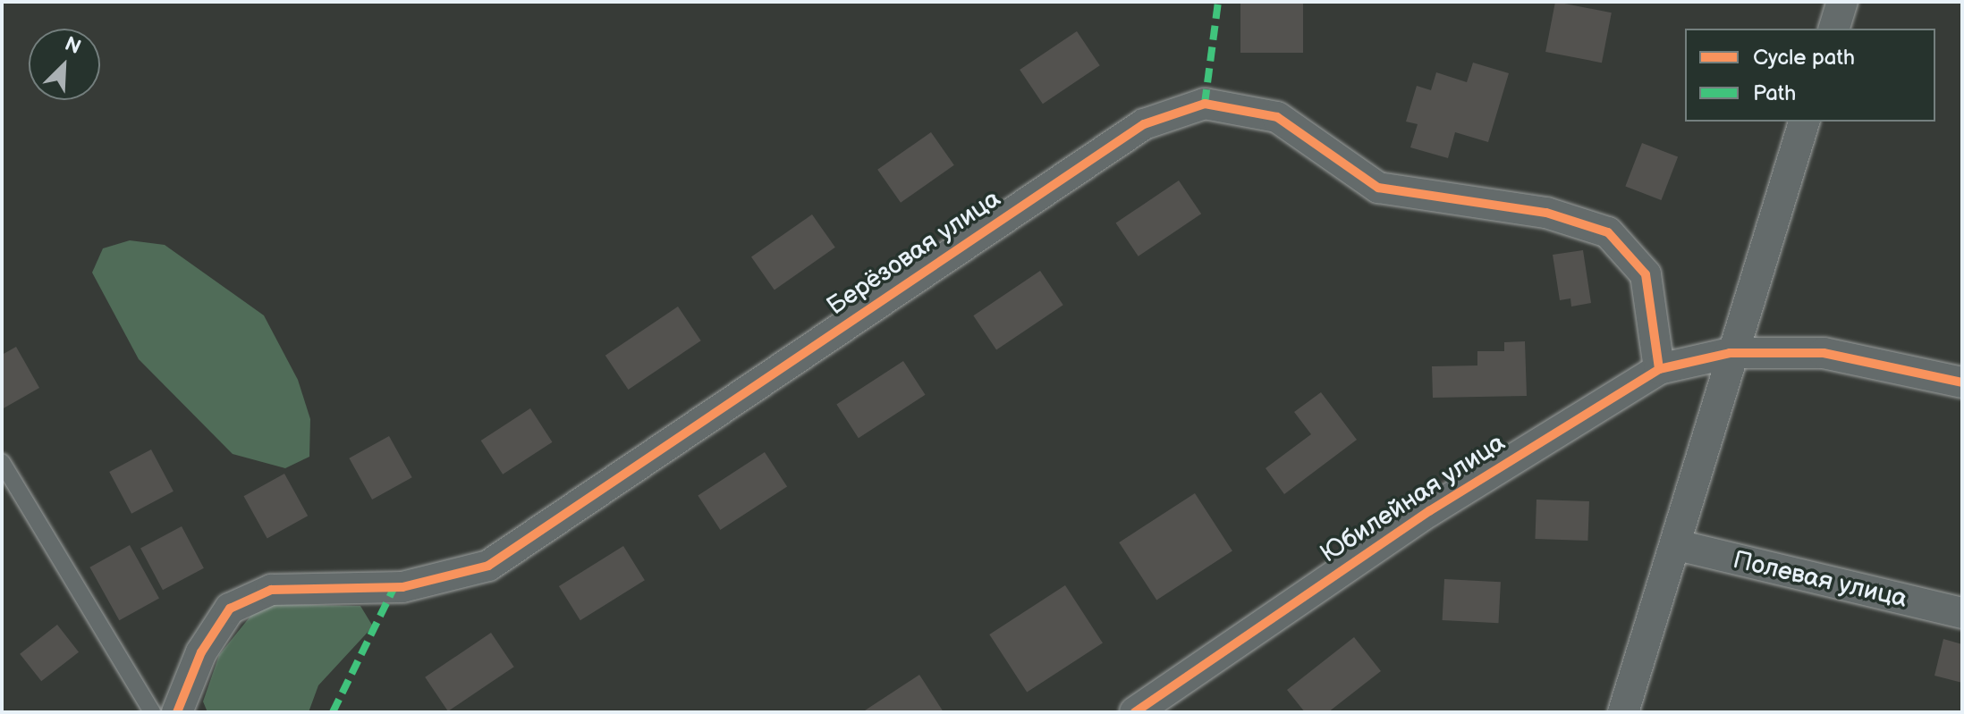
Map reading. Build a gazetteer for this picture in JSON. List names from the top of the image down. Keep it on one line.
{"streets":{"street":["Берёзовая улица","Юбилейная улица","Полевая улица"]},"crossings":[["Берёзовая улица","Юбилейная улица"]],"legend":["Cycle path","Path"],"north":"top right"}
